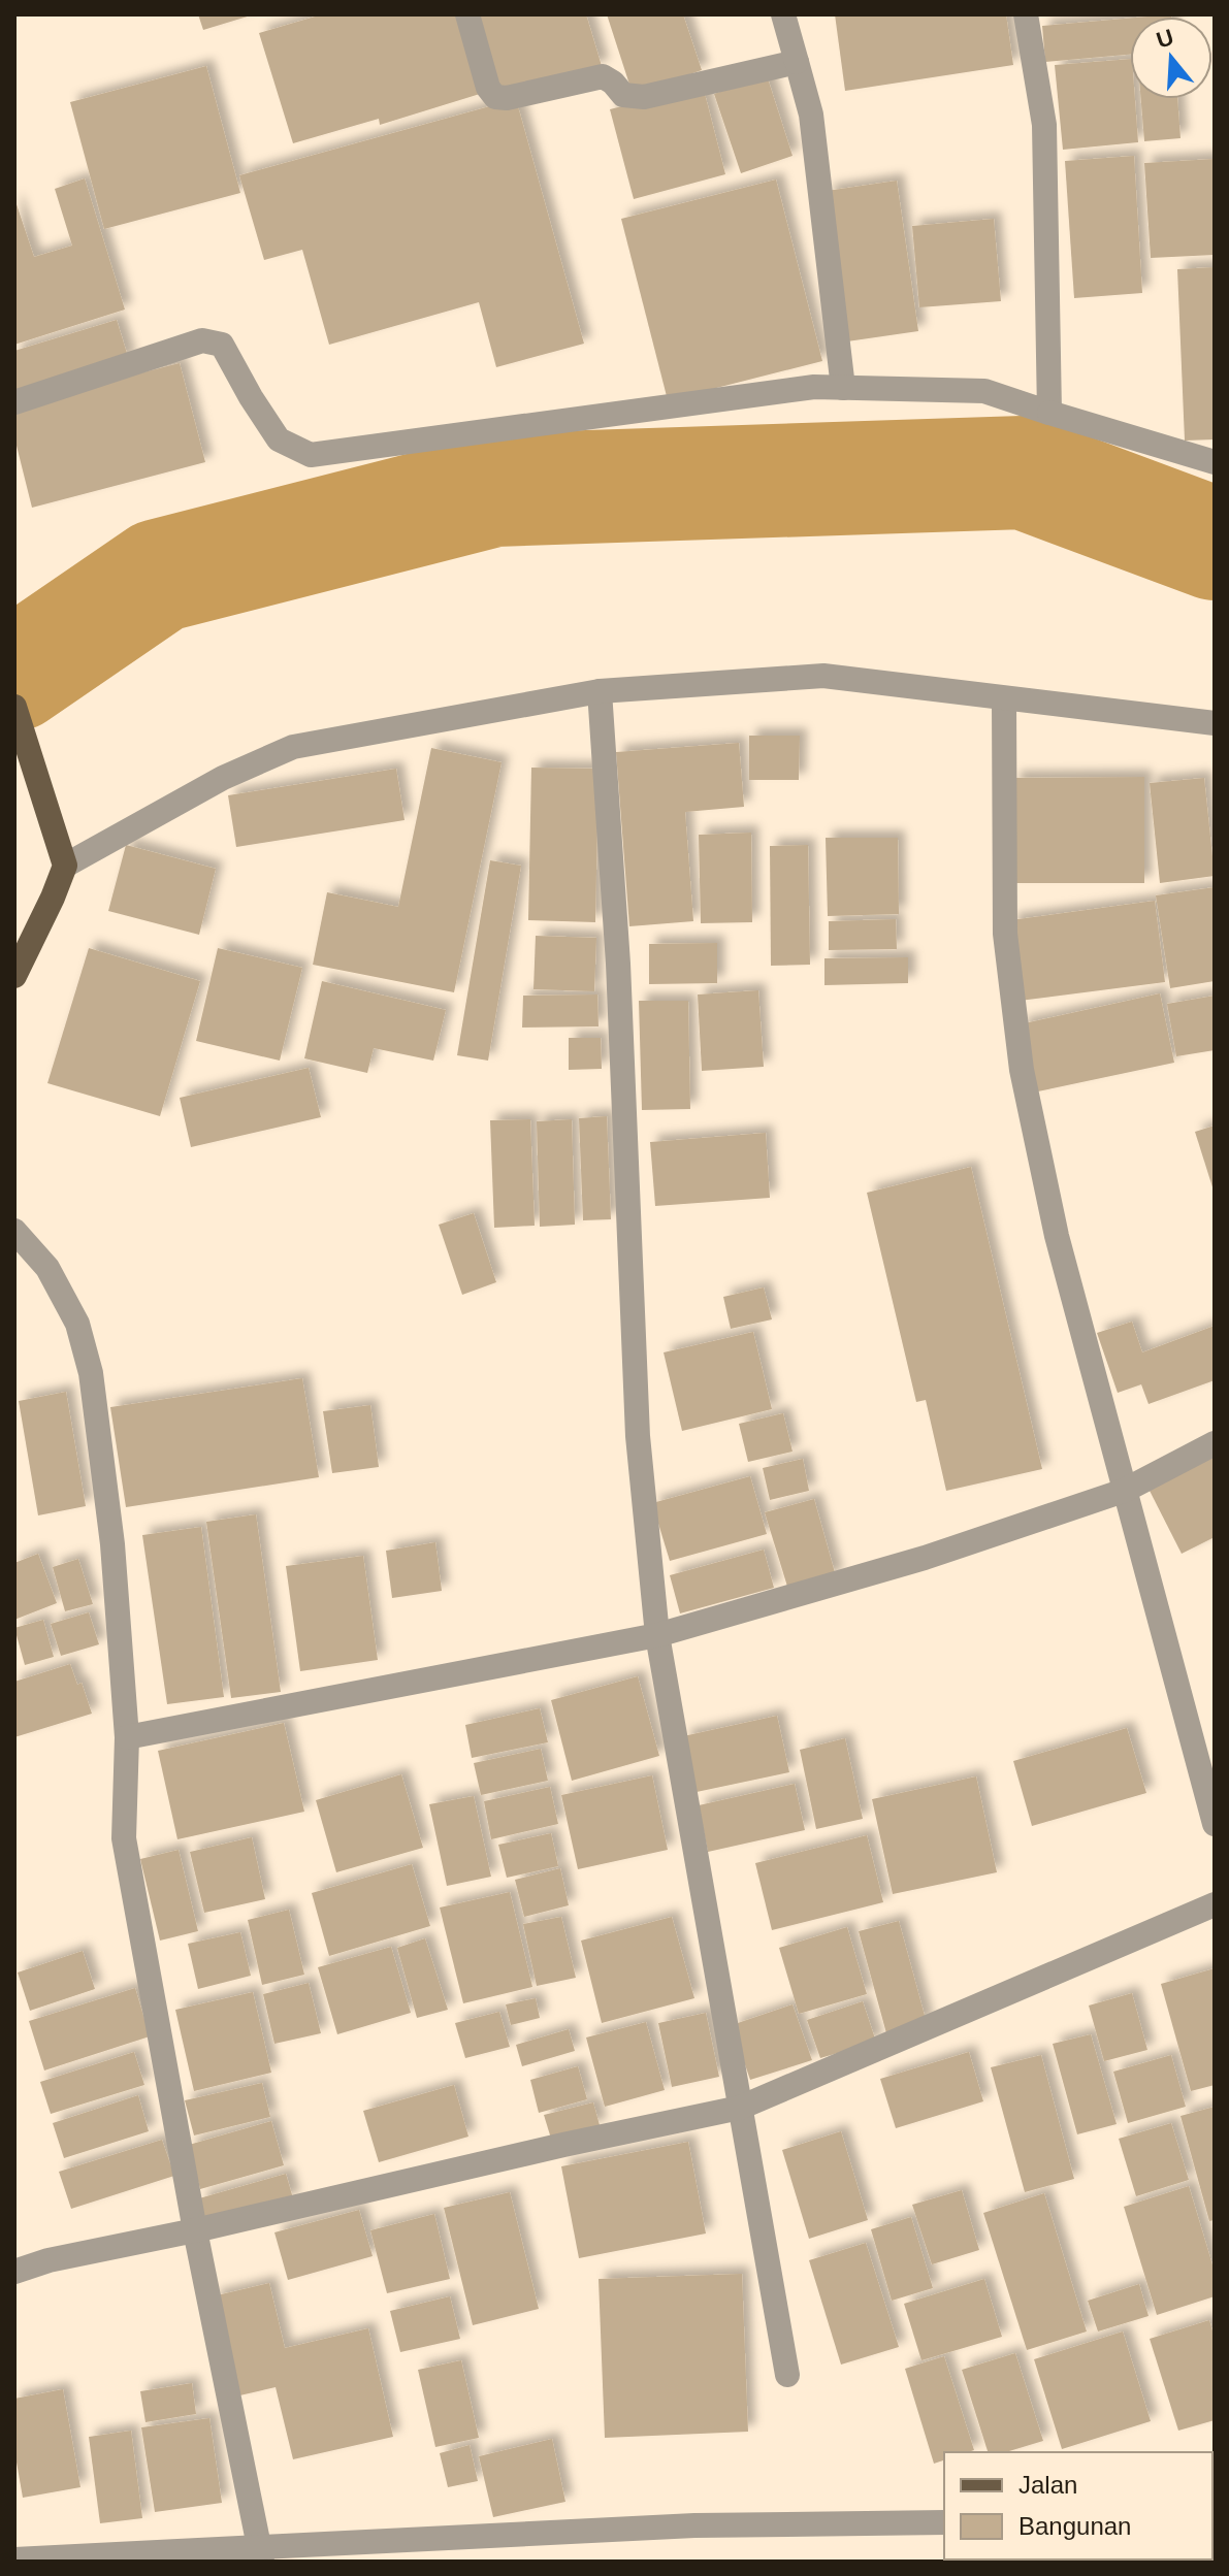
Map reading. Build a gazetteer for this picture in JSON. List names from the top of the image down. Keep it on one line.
{"legend":["Jalan","Bangunan"],"north":"top"}
